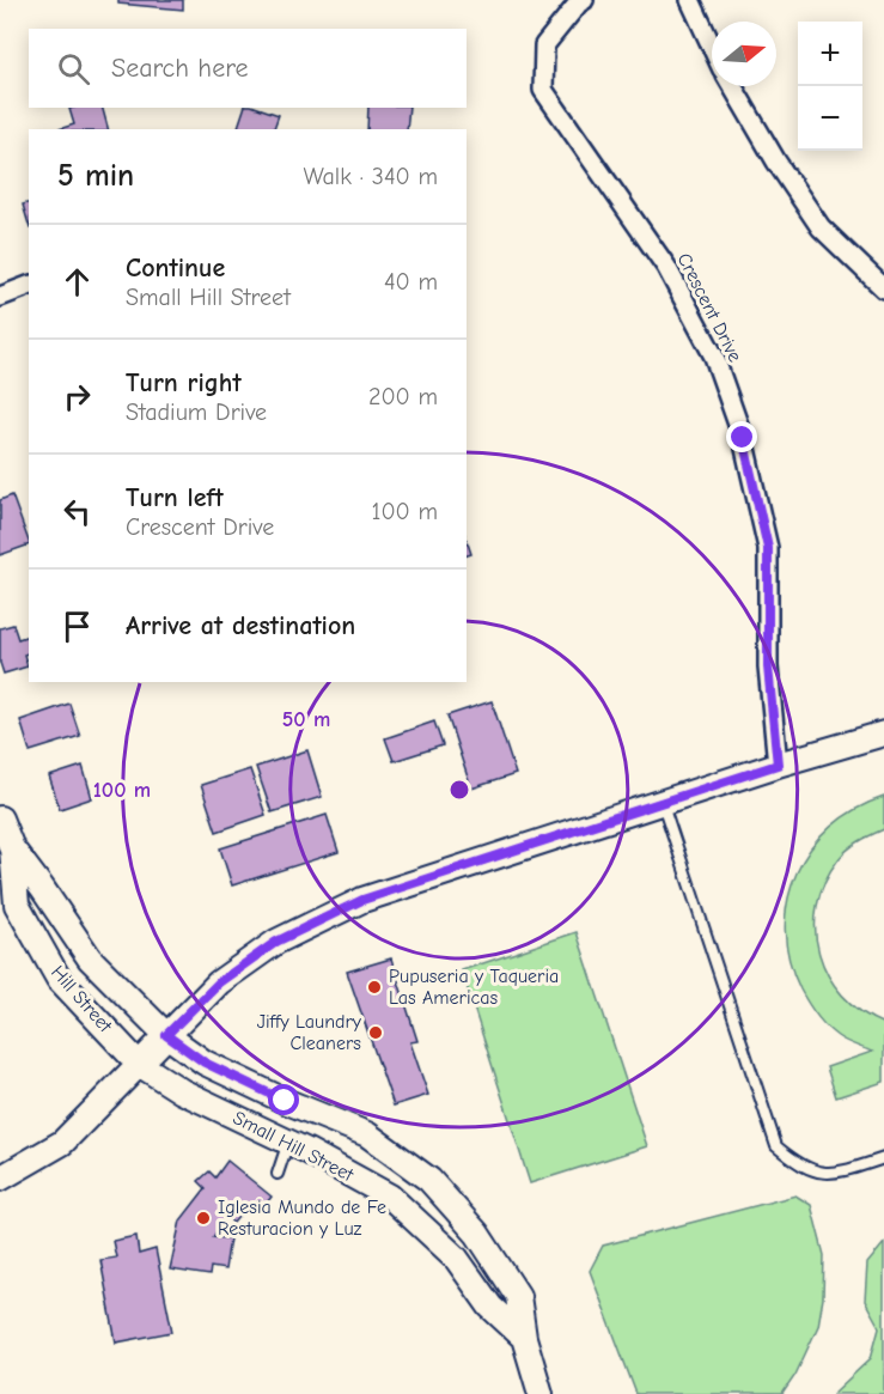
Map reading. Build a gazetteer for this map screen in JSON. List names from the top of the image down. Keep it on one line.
{"streets":{"street":["Crescent Drive","Hill Street","Small Hill Street"]},"crossings":[["Hill Street","Small Hill Street"]],"places":["Pupuseria y Taqueria Las Americas","Jiffy Laundry Cleaners","Iglesia Mundo de Fe Resturacion y Luz"],"north":"right","page":{"map_buttons":["+","−"],"search":"Search here","heading":["5 min","Walk · 340 m"],"list":[["Continue","Small Hill Street","40 m"],["Turn right","Stadium Drive","200 m"],["Turn left","Crescent Drive","100 m"],"Arrive at destination"]},"rings":["50 m","100 m"]}
